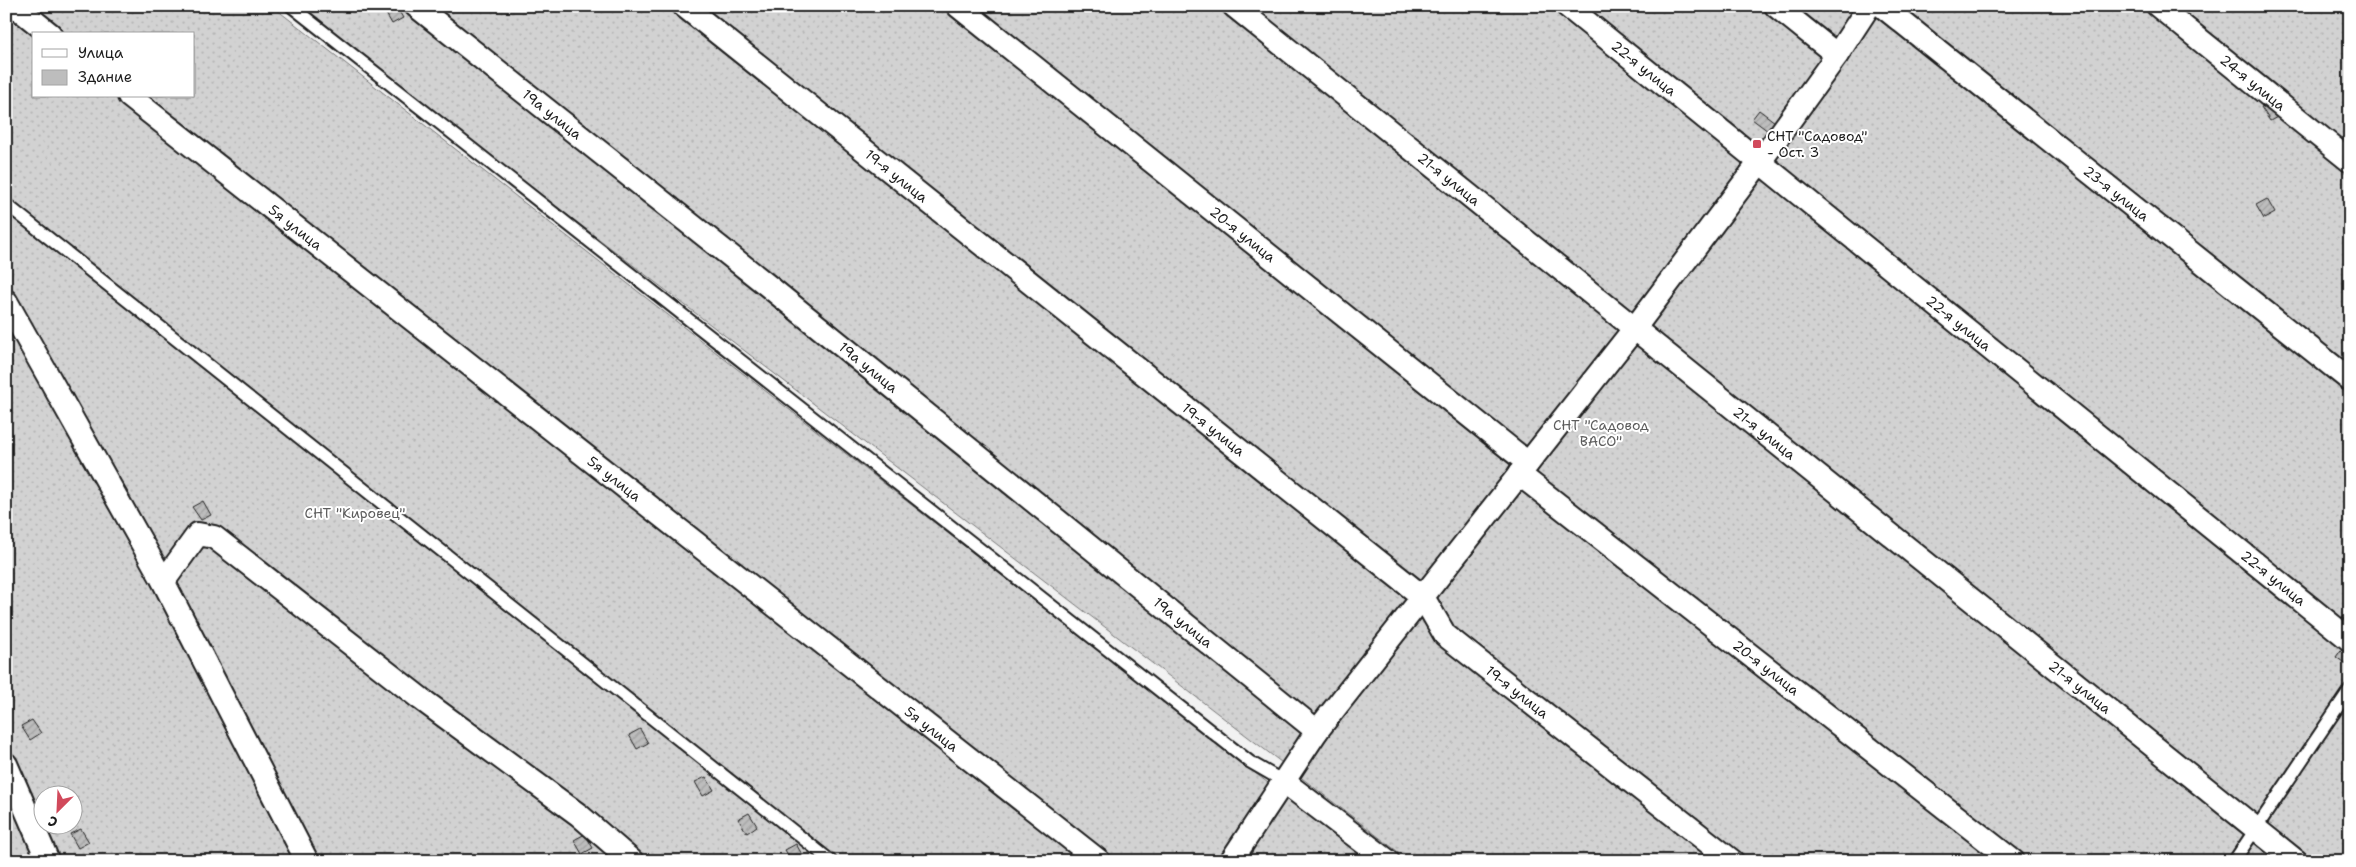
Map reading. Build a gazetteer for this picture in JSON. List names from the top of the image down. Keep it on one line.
{"streets":{"street":["22-я улица","24-я улица","19а улица","19-я улица","21-я улица","23-я улица","5я улица","20-я улица"]},"parks":["СНТ \"Садовод ВАСО\"","СНТ \"Кировец\""],"places":{"transit":["СНТ \"Садовод\" - Ост. 3"]},"legend":["Улица","Здание"],"north":"bottom left"}
